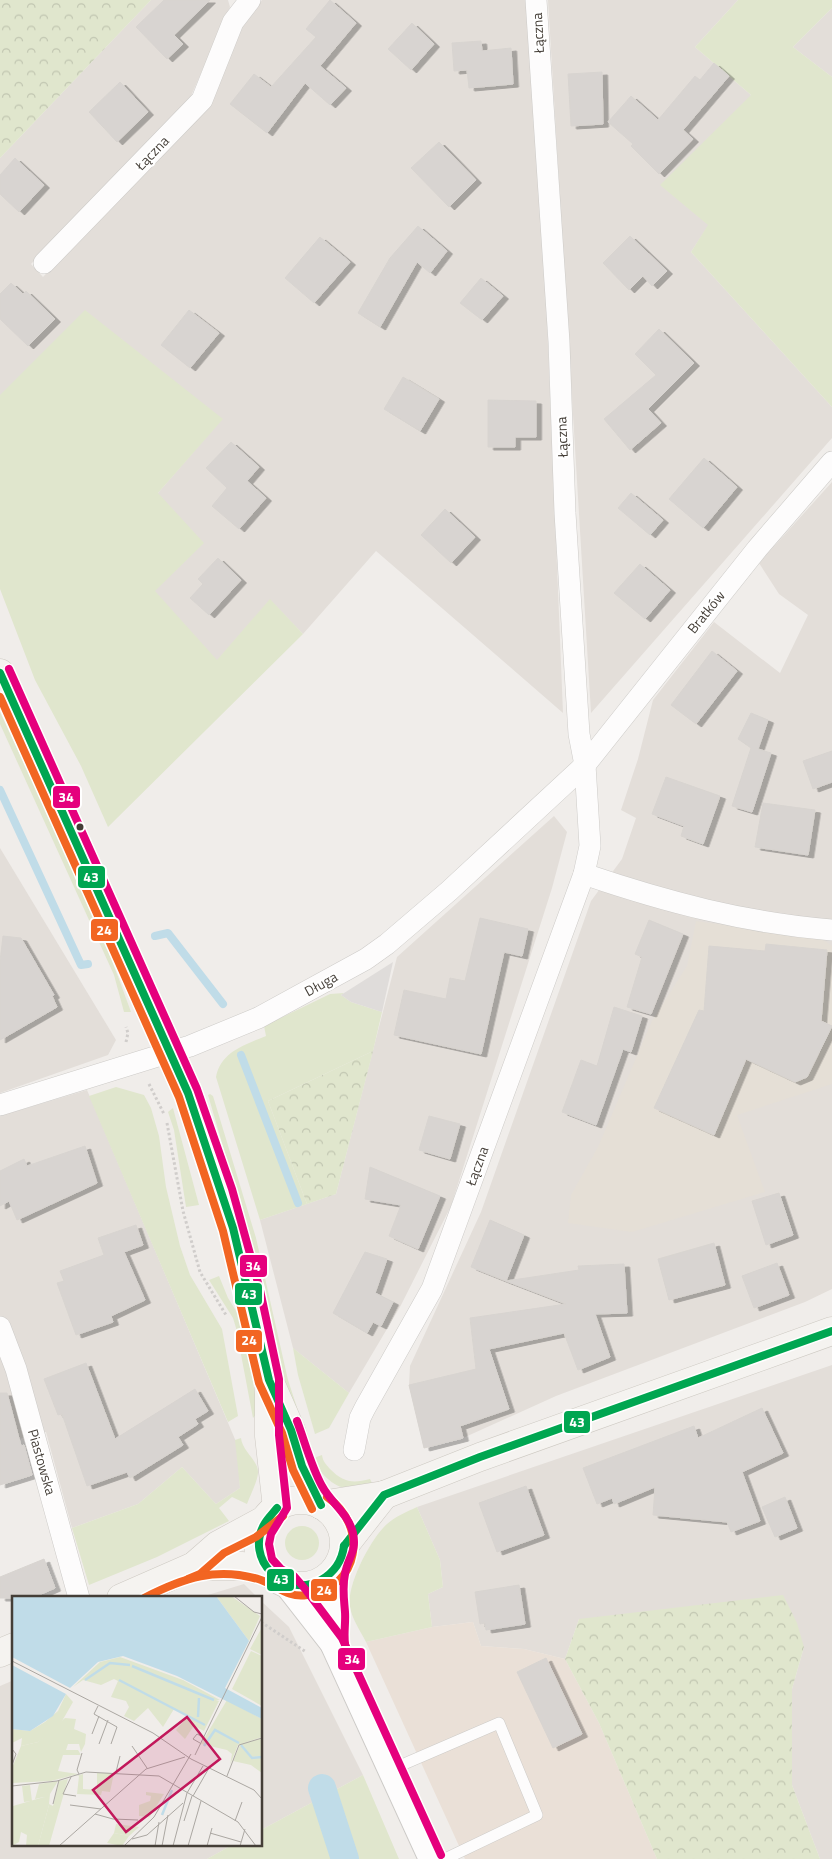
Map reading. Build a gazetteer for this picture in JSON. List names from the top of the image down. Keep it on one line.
{"streets":{"street":["Łączna","Bratków","Długa","Piastowska"]},"crossings":[["Łączna","Bratków"],["Łączna","Długa"],["Bratków","Długa"]],"lines":["transit line 34","transit line 43","transit line 24"]}
